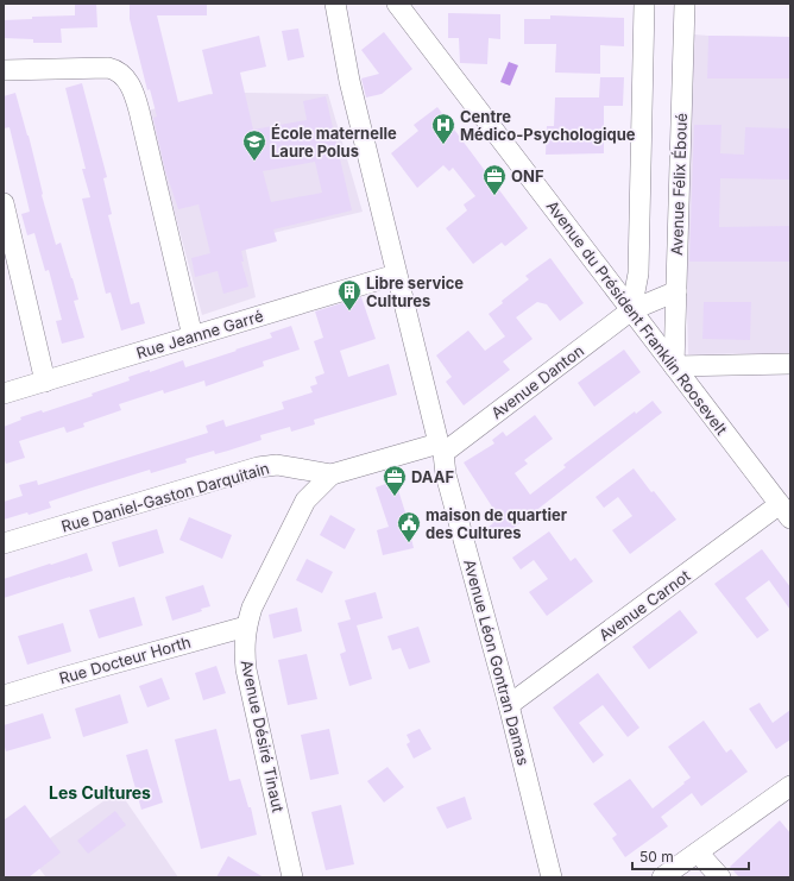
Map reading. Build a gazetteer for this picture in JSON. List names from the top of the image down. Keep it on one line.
{"streets":{"street":["Avenue Félix Éboué","Avenue du Président Franklin Roosevelt","Rue Jeanne Garré","Avenue Danton","Rue Daniel-Gaston Darquitain","Avenue Carnot","Rue Docteur Horth","Avenue Léon Gontran Damas","Avenue Désiré Tinaut"]},"crossings":[["Avenue Félix Éboué","Avenue du Président Franklin Roosevelt"],["Avenue Félix Éboué","Avenue Danton"],["Avenue du Président Franklin Roosevelt","Avenue Danton"],["Avenue du Président Franklin Roosevelt","Avenue Carnot"],["Rue Jeanne Garré","Avenue Léon Gontran Damas"],["Avenue Danton","Rue Daniel-Gaston Darquitain"],["Avenue Danton","Avenue Léon Gontran Damas"],["Rue Daniel-Gaston Darquitain","Avenue Léon Gontran Damas"],["Rue Daniel-Gaston Darquitain","Avenue Désiré Tinaut"],["Avenue Carnot","Avenue Léon Gontran Damas"],["Rue Docteur Horth","Avenue Désiré Tinaut"]],"districts":["Les Cultures"],"places":{"hospital":["Centre Médico-Psychologique"],"school or university":["École maternelle Laure Polus"],"office":["ONF","DAAF"],"building":["Libre service Cultures"],"public building":["maison de quartier des Cultures"]},"scale_bar":"50 m"}
